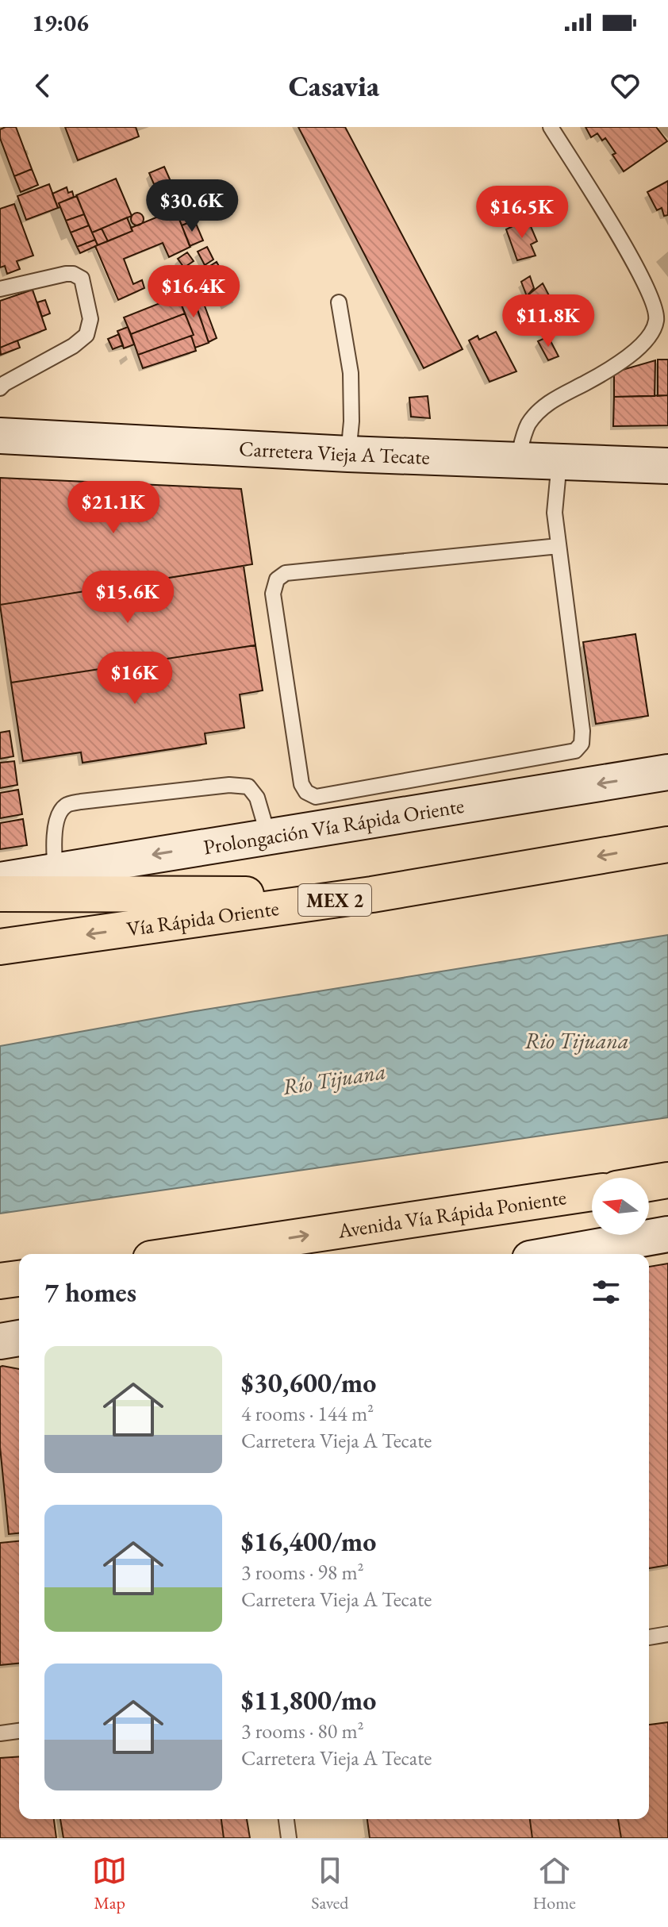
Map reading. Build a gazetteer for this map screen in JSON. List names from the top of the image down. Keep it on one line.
{"streets":{"highway":["MEX 2","Vía Rápida Oriente","Avenida Vía Rápida Poniente"],"main road":["Carretera Vieja A Tecate","Prolongación Vía Rápida Oriente"]},"one_way":["Prolongación Vía Rápida Oriente","Avenida Vía Rápida Poniente"],"water":["Rio Tijuana","Río Tijuana"],"north":"left","page":{"status":"19:06","header":"Casavia","price":["$30.6K","$16.5K","$16.4K","$11.8K","$21.1K","$15.6K","$16K"],"heading":"7 homes","list":[{"name":"$30,600/mo","note":"4 rooms · 144 m² · Carretera Vieja A Tecate"},{"name":"$16,400/mo","note":"3 rooms · 98 m² · Carretera Vieja A Tecate"},{"name":"$11,800/mo","note":"3 rooms · 80 m² · Carretera Vieja A Tecate"}],"tabs":["Map","Saved","Home"]}}
